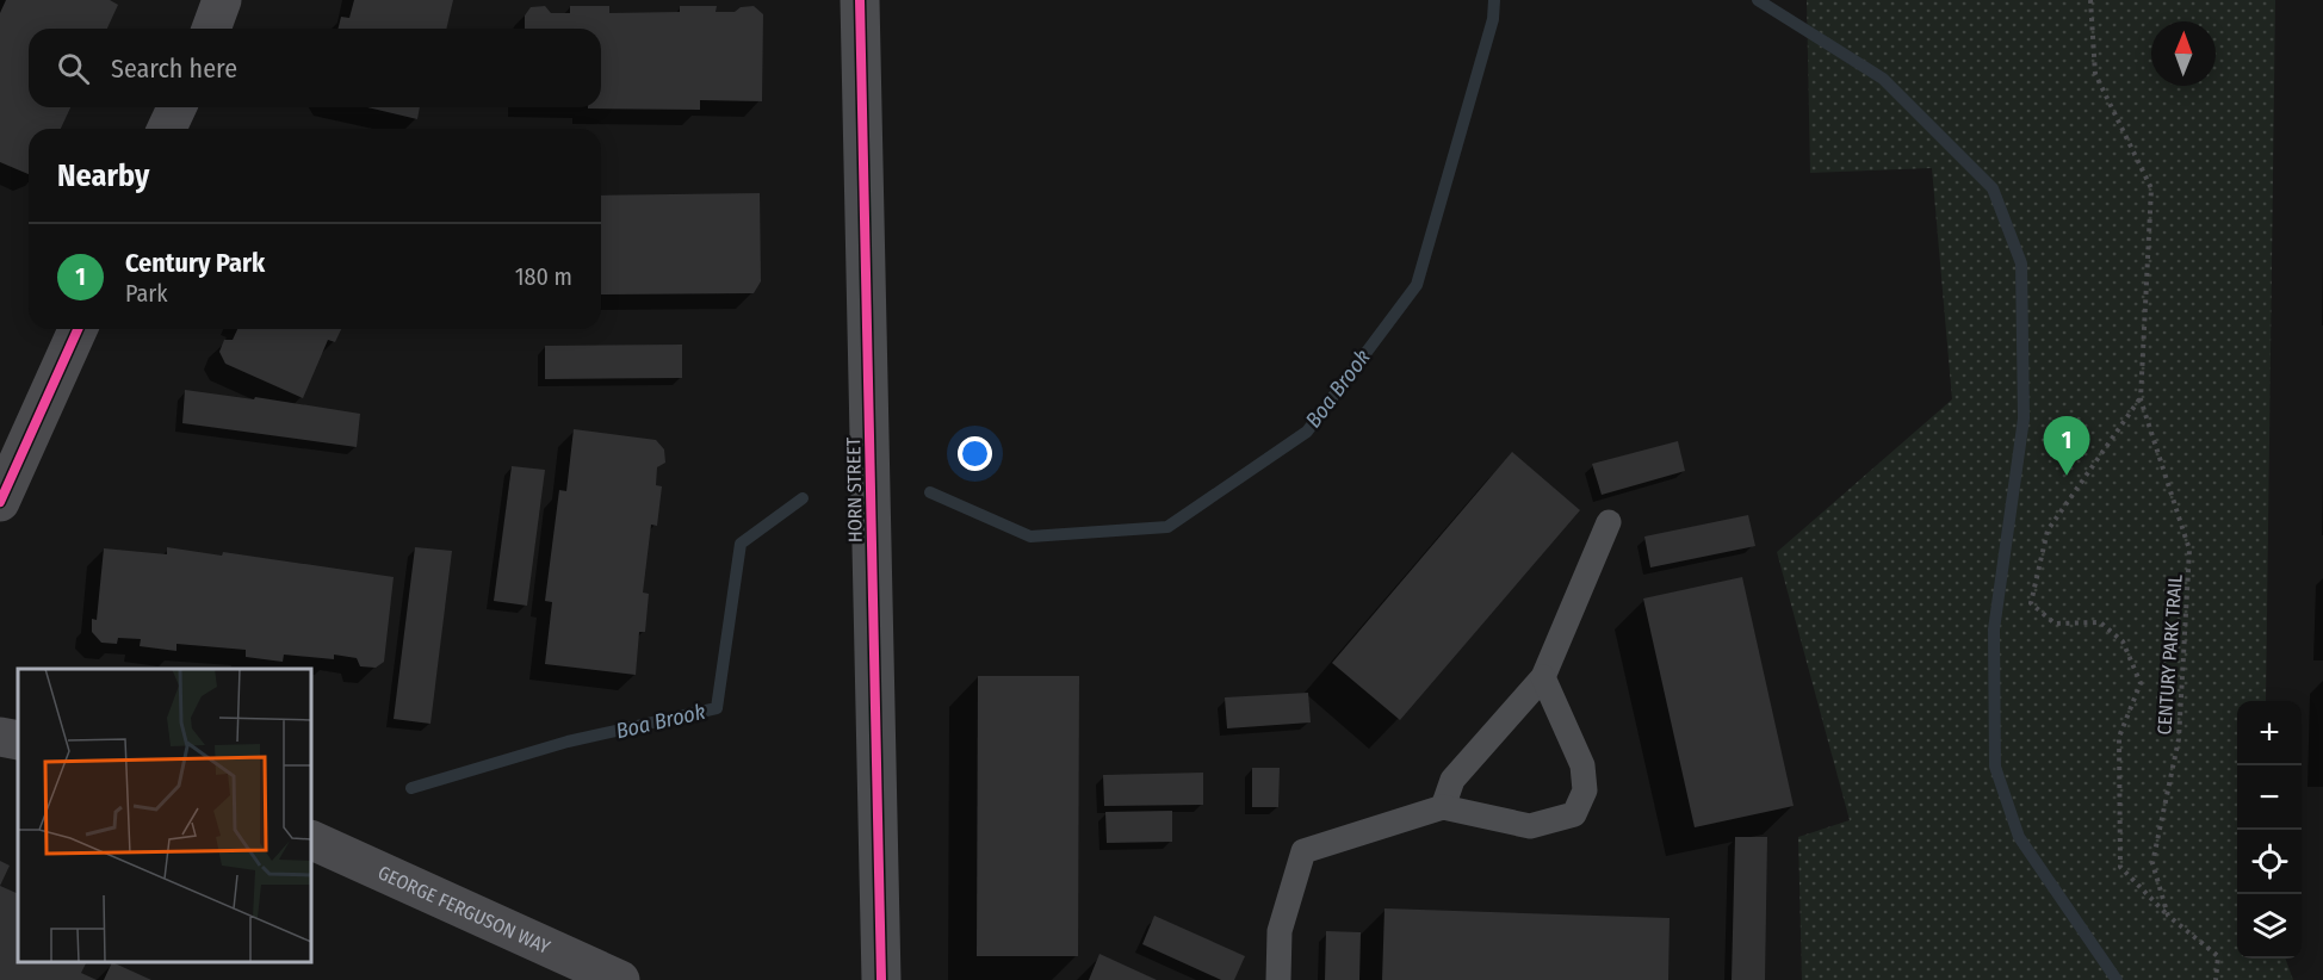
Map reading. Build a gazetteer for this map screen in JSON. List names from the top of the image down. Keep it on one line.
{"streets":{"main road":["GEORGE FERGUSON WAY"],"street":["HORN STREET"],"path":["CENTURY PARK TRAIL"]},"water":["Boa Brook"],"north":"top","page":{"search":"Search here","heading":"Nearby","list":[{"mark":"1","name":"Century Park","note":"Park","value":"180 m"}],"pins":"1","map_buttons":["+","−"]}}
